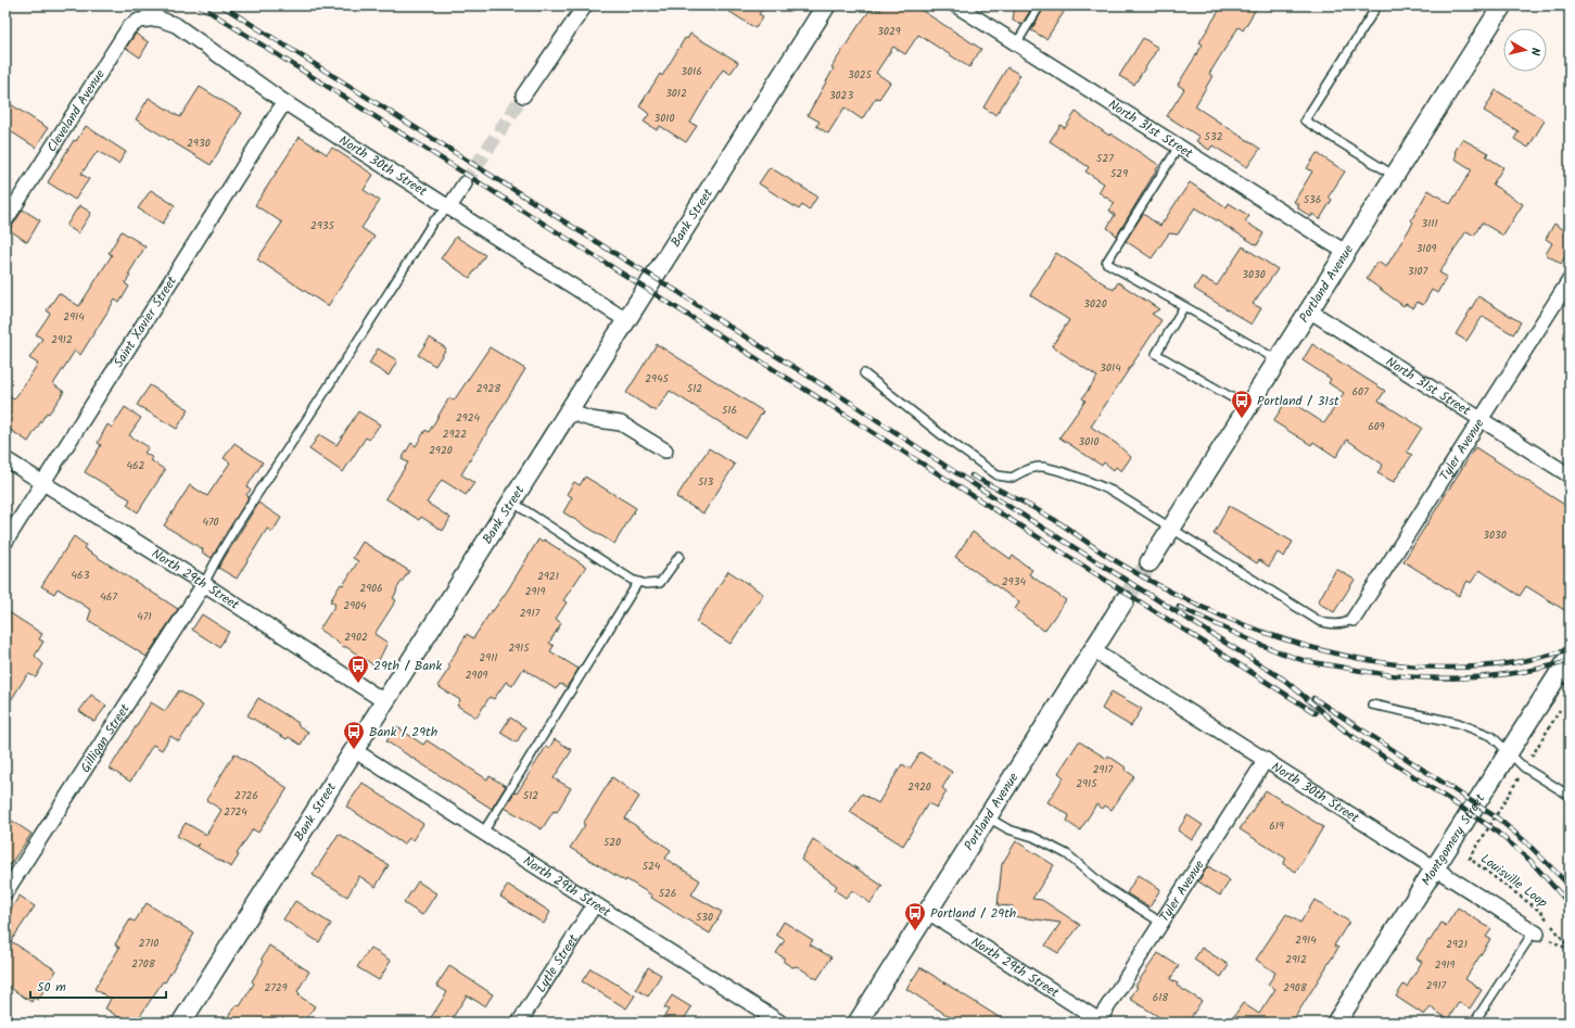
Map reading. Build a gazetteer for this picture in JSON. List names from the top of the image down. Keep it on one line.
{"streets":{"street":["Cleveland Avenue","North 31st Street","North 30th Street","Bank Street","Portland Avenue","Saint Xavier Street","Tyler Avenue","North 29th Street","Gilligan Street","Montgomery Street","Lytle Street"],"path":["Louisville Loop"]},"crossings":[["Cleveland Avenue","North 30th Street"],["North 31st Street","Portland Avenue"],["North 31st Street","Tyler Avenue"],["North 30th Street","Bank Street"],["North 30th Street","Portland Avenue"],["North 30th Street","Saint Xavier Street"],["North 30th Street","Tyler Avenue"],["North 30th Street","Montgomery Street"],["Bank Street","North 29th Street"],["Portland Avenue","North 29th Street"],["Saint Xavier Street","North 29th Street"],["Tyler Avenue","North 29th Street"],["North 29th Street","Gilligan Street"],["North 29th Street","Lytle Street"]],"places":{"bus stop":["Portland / 31st","29th / Bank","Bank / 29th","Portland / 29th"]},"house_numbers":["3029","3016","3025","3012","3023","3010","532","2930","527","529","536","3111","2935","3109","3107","3030","3020","2914","2912","3014","2945","2928","512","607","516","2924","609","2922","3010","2920","462","513","470","3030","463","2921","2934","2906","2919","467","2904","2917","471","2902","2915","2911","2909","2917","2915","2920","2726","512","2724","619","520","524","526","530","2914","2710","2921","2912","2708","2919","2917","2729","2908","618"],"scale_bar":"50 m","north":"right"}
